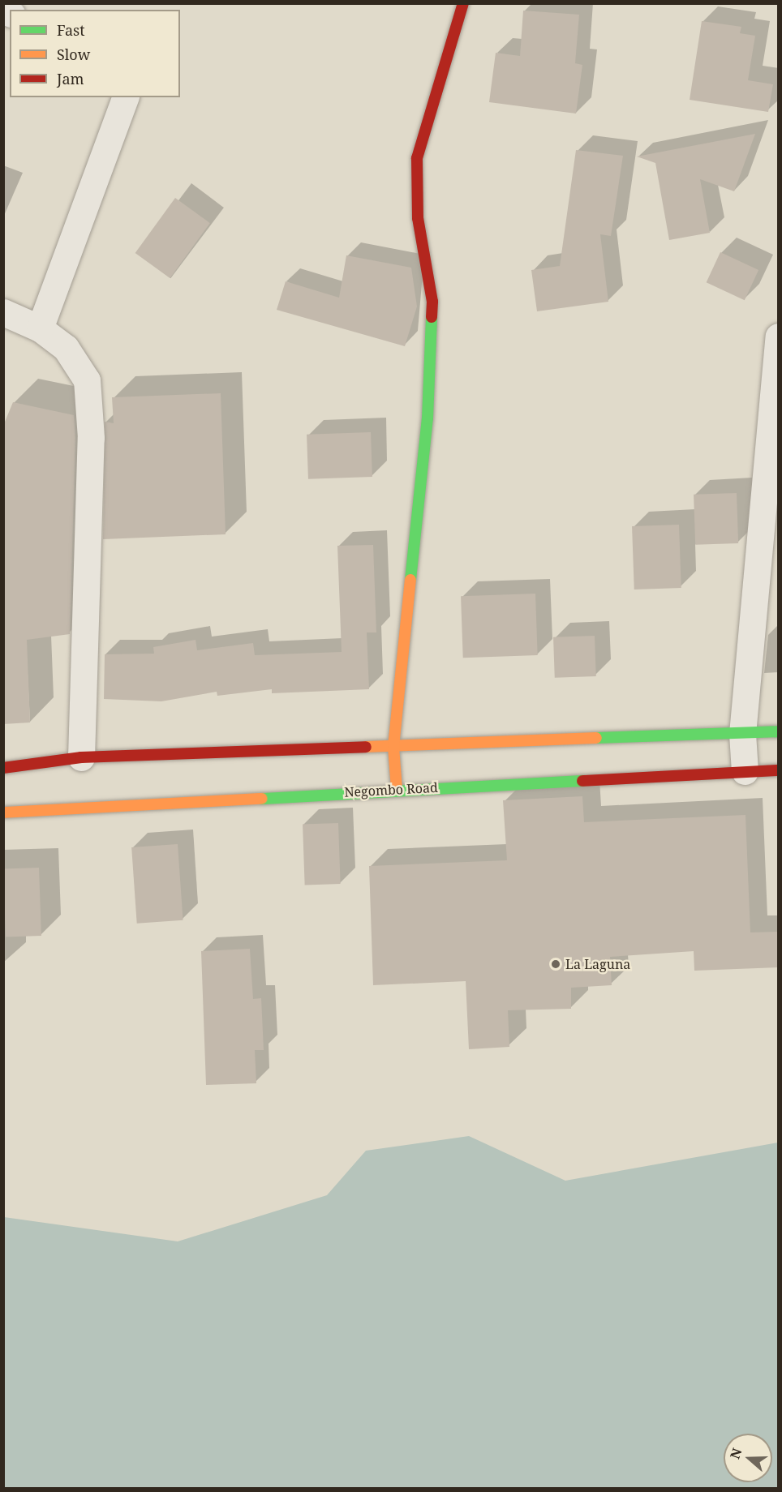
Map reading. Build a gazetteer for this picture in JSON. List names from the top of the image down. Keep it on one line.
{"streets":{"main road":["Negombo Road"]},"places":["La Laguna"],"legend":["Fast","Slow","Jam"],"north":"left"}
